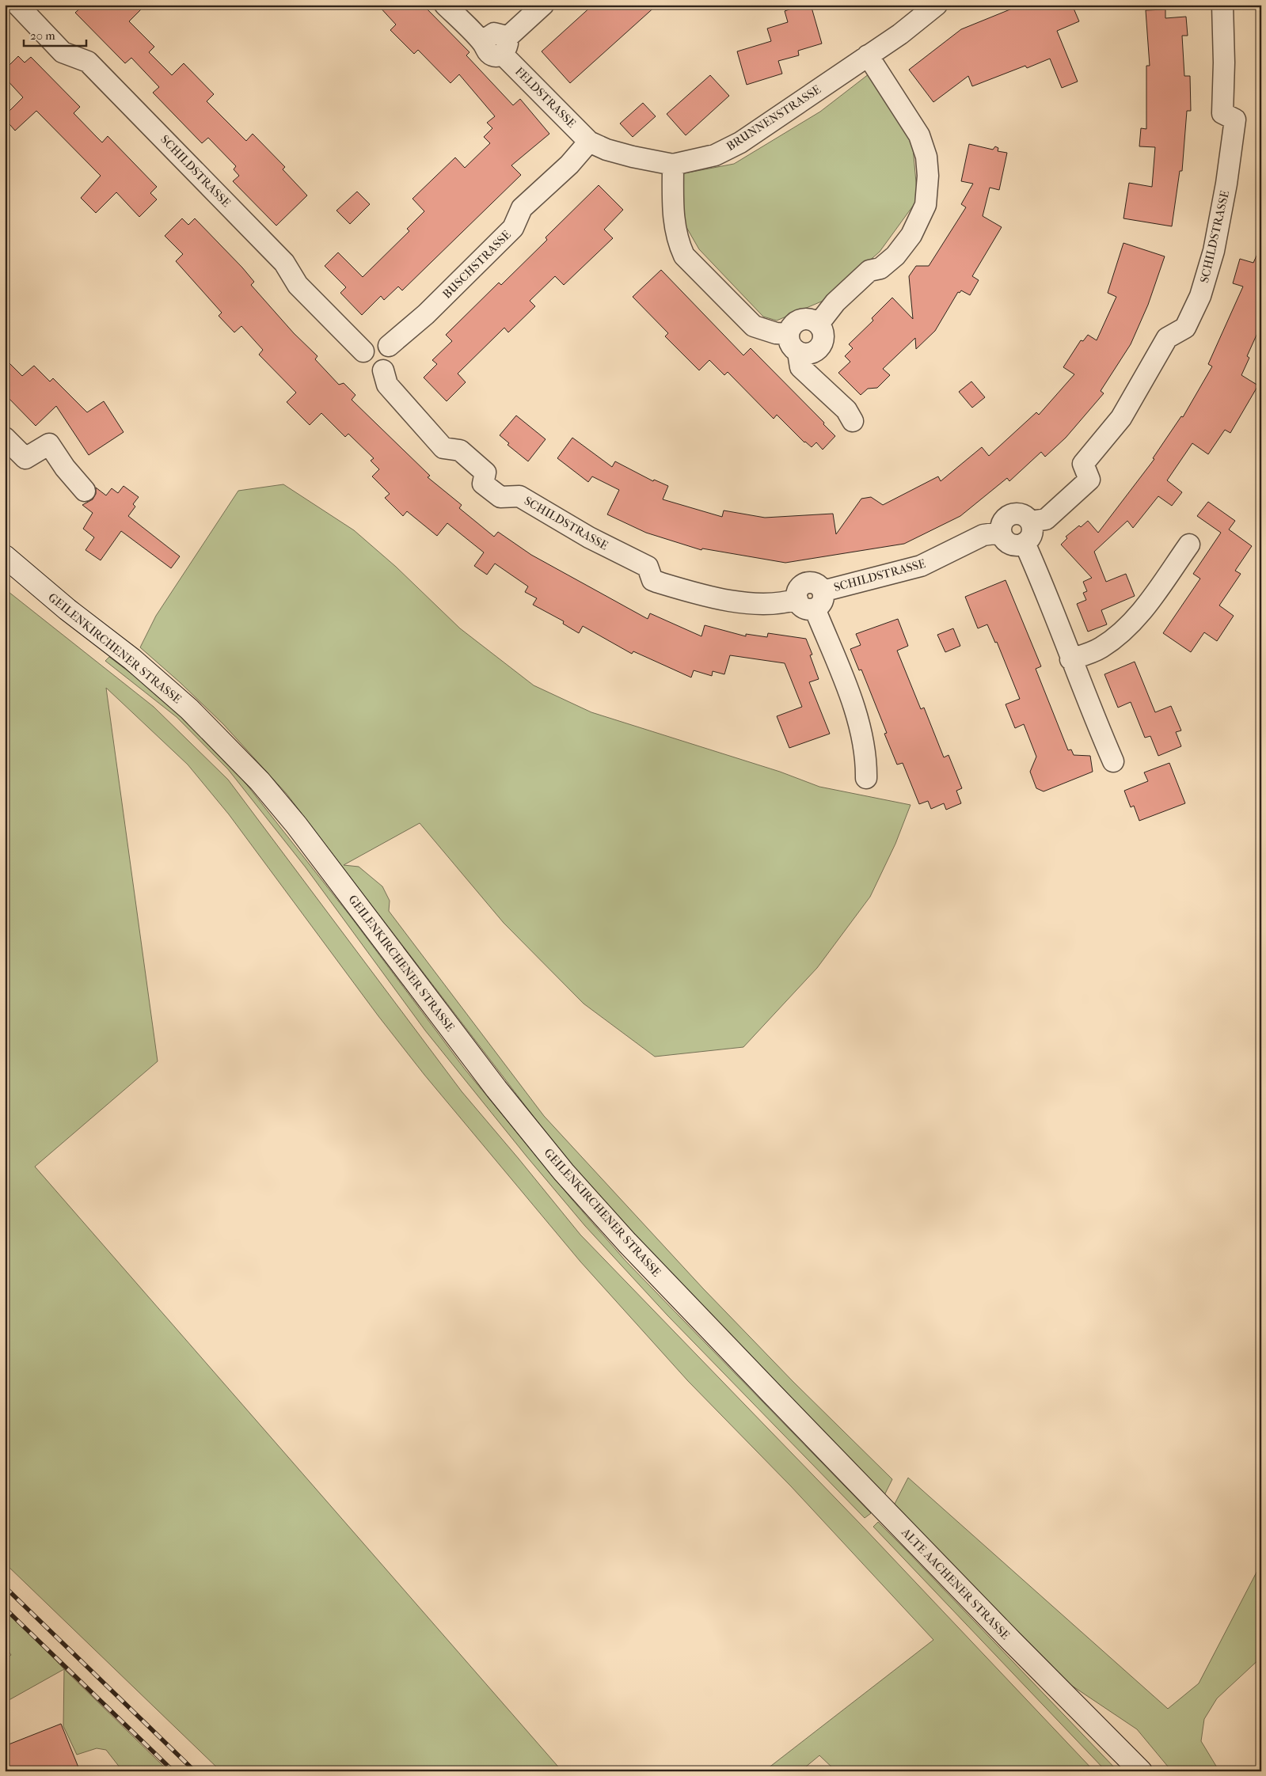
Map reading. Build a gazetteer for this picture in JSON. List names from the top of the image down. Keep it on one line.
{"streets":{"main road":["GEILENKIRCHENER STRASSE","ALTE AACHENER STRASSE"],"street":["FELDSTRASSE","BRUNNENSTRASSE","SCHILDSTRASSE","BUSCHSTRASSE"]},"crossings":[["FELDSTRASSE","BRUNNENSTRASSE"],["FELDSTRASSE","BUSCHSTRASSE"],["BRUNNENSTRASSE","BUSCHSTRASSE"],["SCHILDSTRASSE","BUSCHSTRASSE"],["GEILENKIRCHENER STRASSE","ALTE AACHENER STRASSE"]],"scale_bar":"20 m"}
